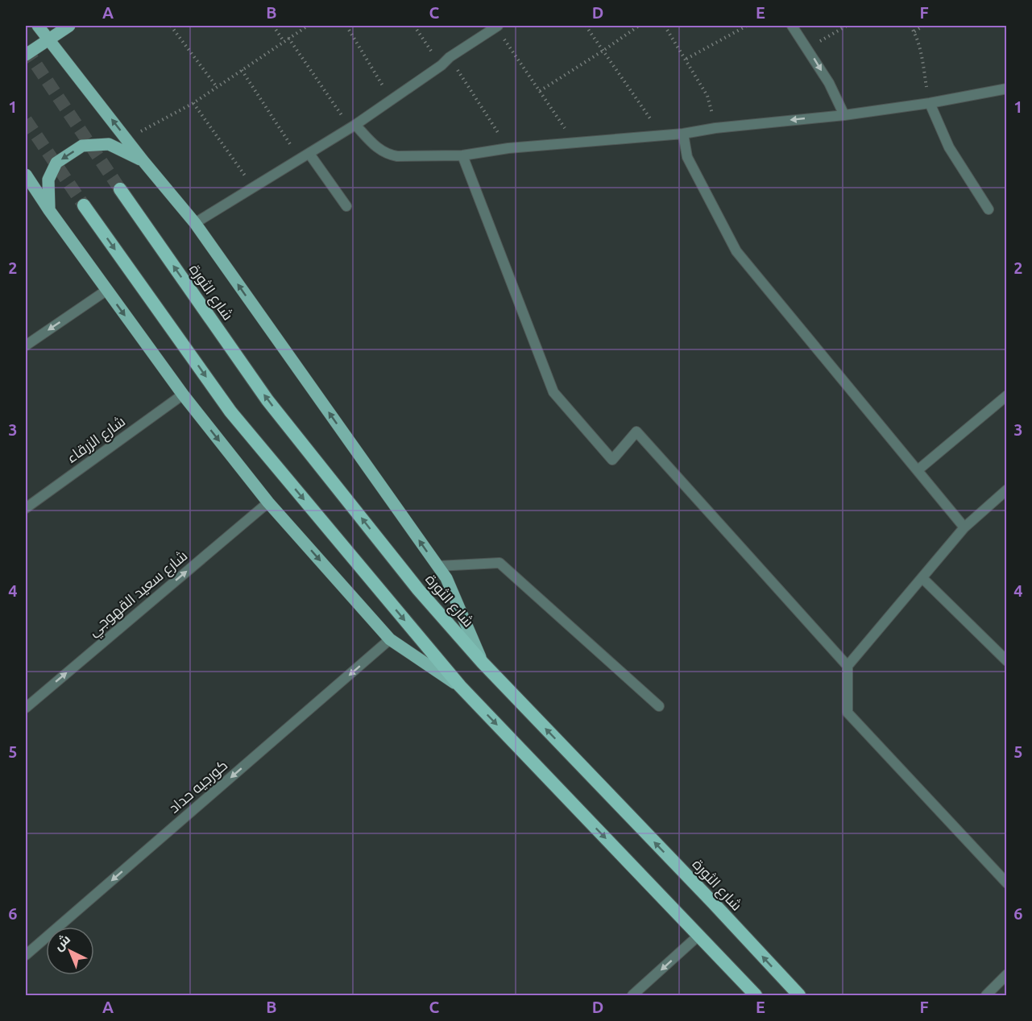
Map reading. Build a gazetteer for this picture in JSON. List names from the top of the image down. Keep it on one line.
{"streets":{"highway":["شارع الثورة"],"street":["شارع الزرقاء","شارع سعيد القهوجي","كورجيه حداد"]},"one_way":["شارع سعيد القهوجي","كورجيه حداد"],"north":"top left","grid":{"columns":["A","B","C","D","E","F"],"rows":["1","2","3","4","5","6"]}}
